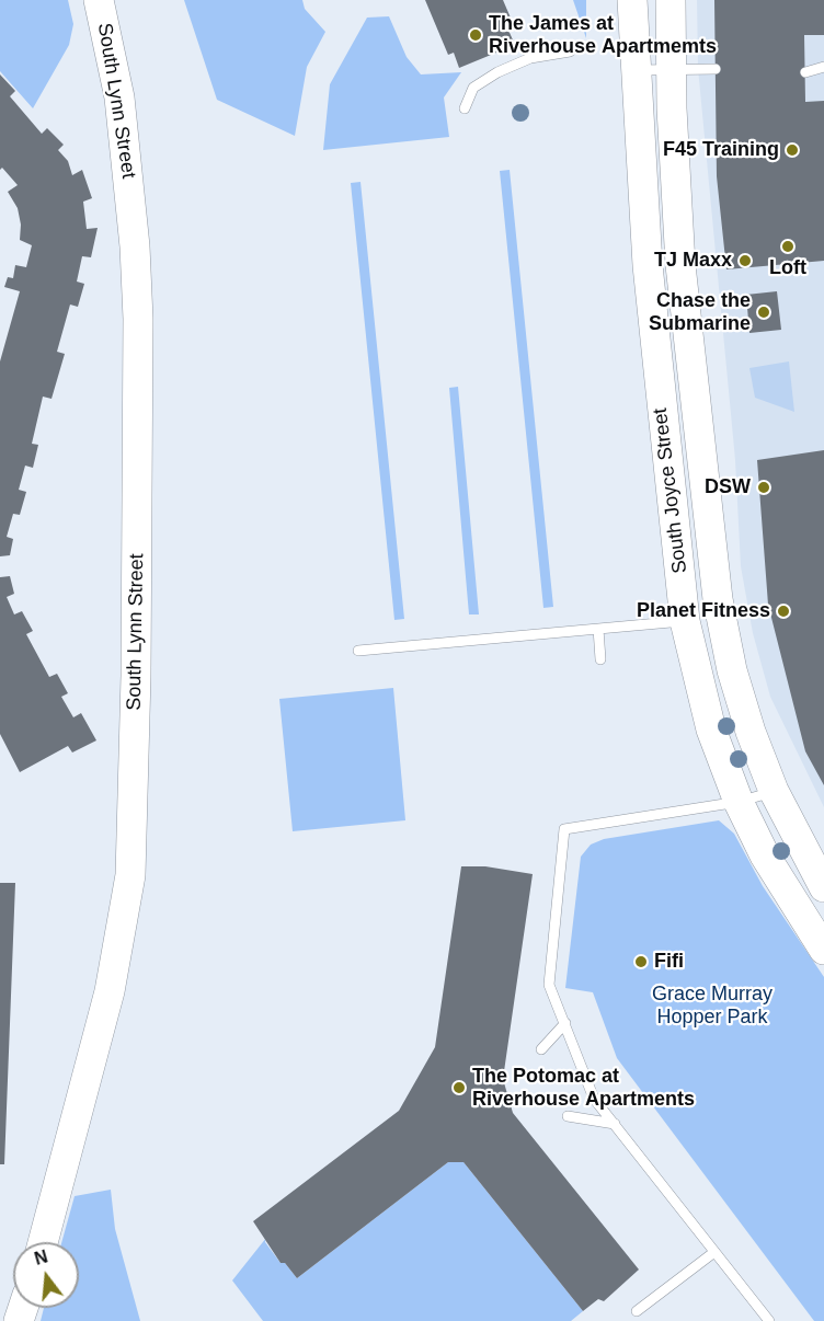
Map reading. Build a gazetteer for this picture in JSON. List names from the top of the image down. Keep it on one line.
{"streets":{"main road":["South Lynn Street","South Joyce Street"]},"parks":["Grace Murray Hopper Park"],"places":["The James at Riverhouse Apartmemts","F45 Training","Loft","TJ Maxx","Chase the Submarine","DSW","Planet Fitness","Fifi","The Potomac at Riverhouse Apartments"],"north":"top"}
